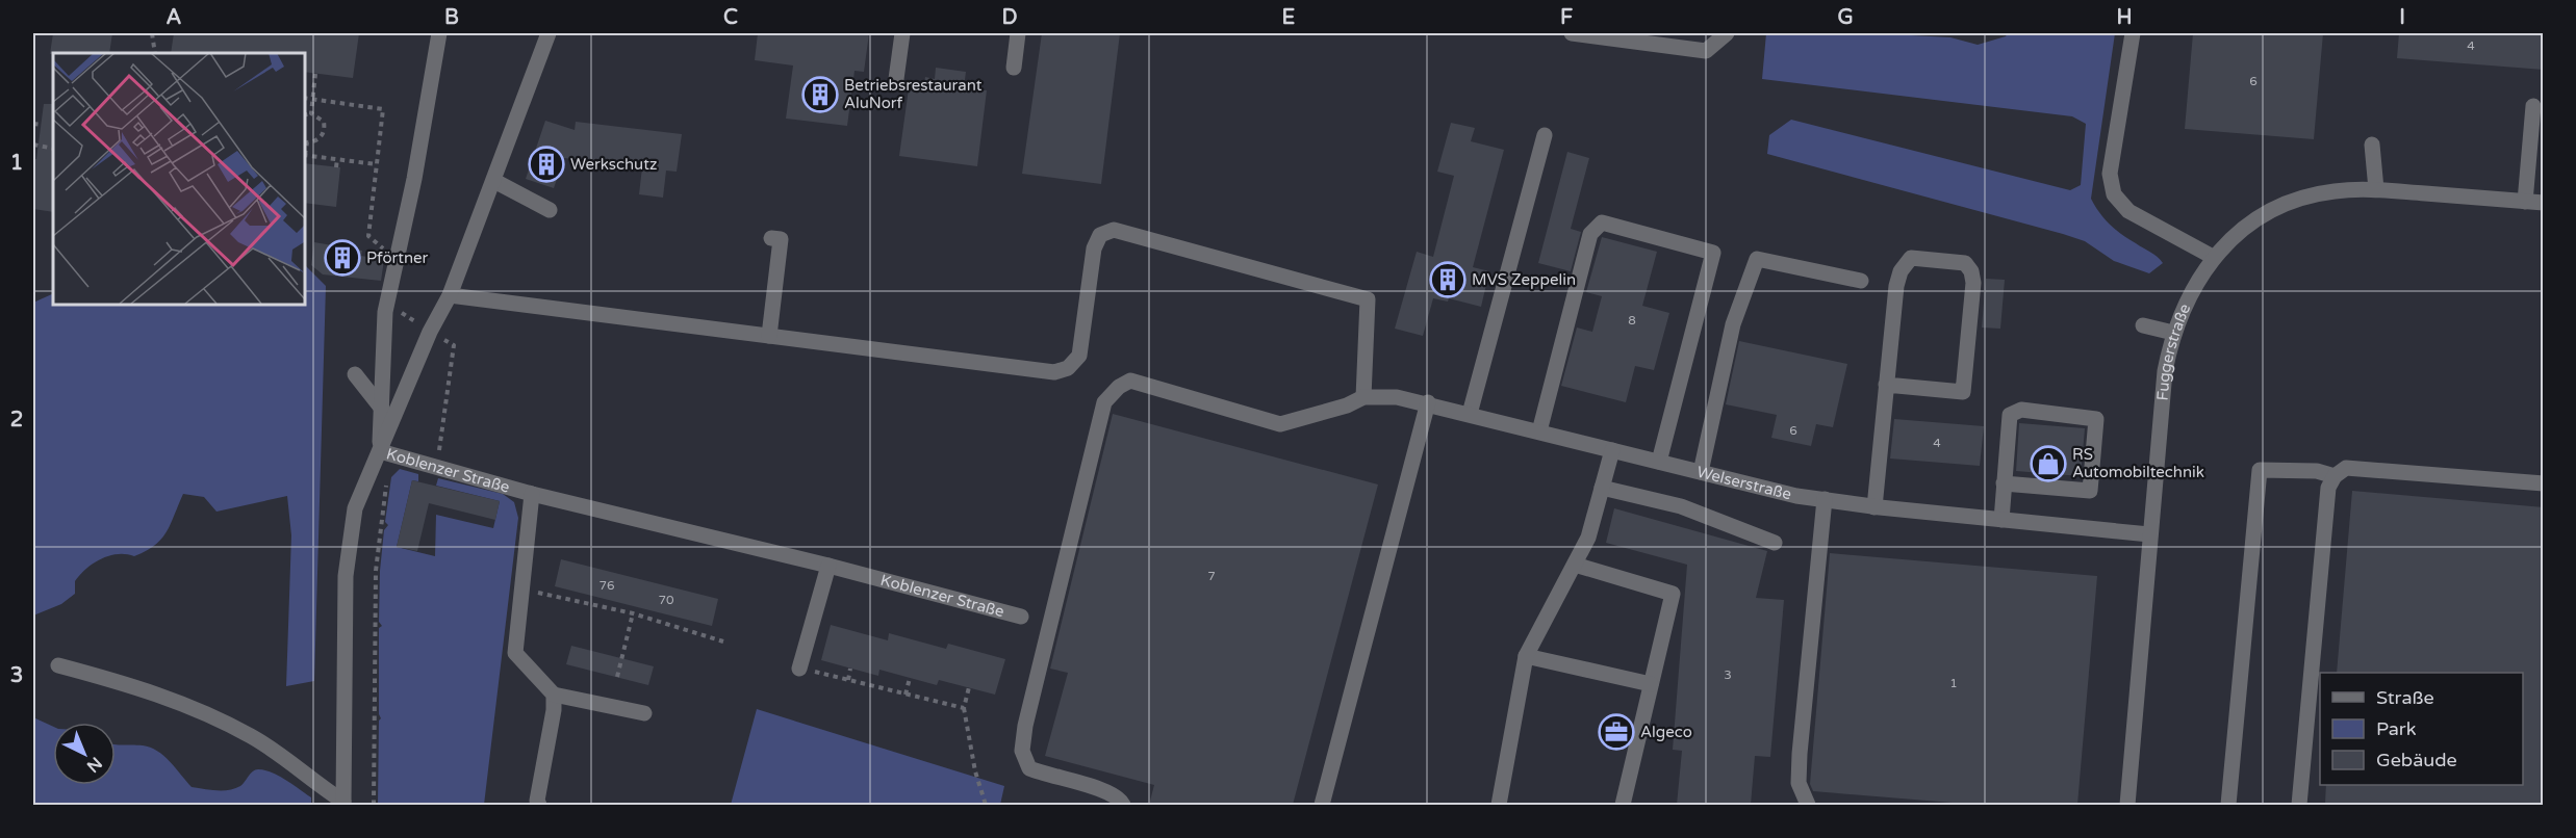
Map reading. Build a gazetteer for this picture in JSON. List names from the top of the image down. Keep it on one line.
{"streets":{"street":["Fuggerstraße","Koblenzer Straße","Welserstraße"]},"crossings":[["Fuggerstraße","Welserstraße"]],"places":{"building":["Betriebsrestaurant AluNorf","Werkschutz","Pförtner","MVS Zeppelin"],"shop":["RS Automobiltechnik"],"office":["Algeco"]},"house_numbers":["4","6","8","6","4","7","76","70","3","1"],"legend":["Straße","Park","Gebäude"],"north":"bottom right","grid":{"columns":["A","B","C","D","E","F","G","H","I"],"rows":["1","2","3"]}}
